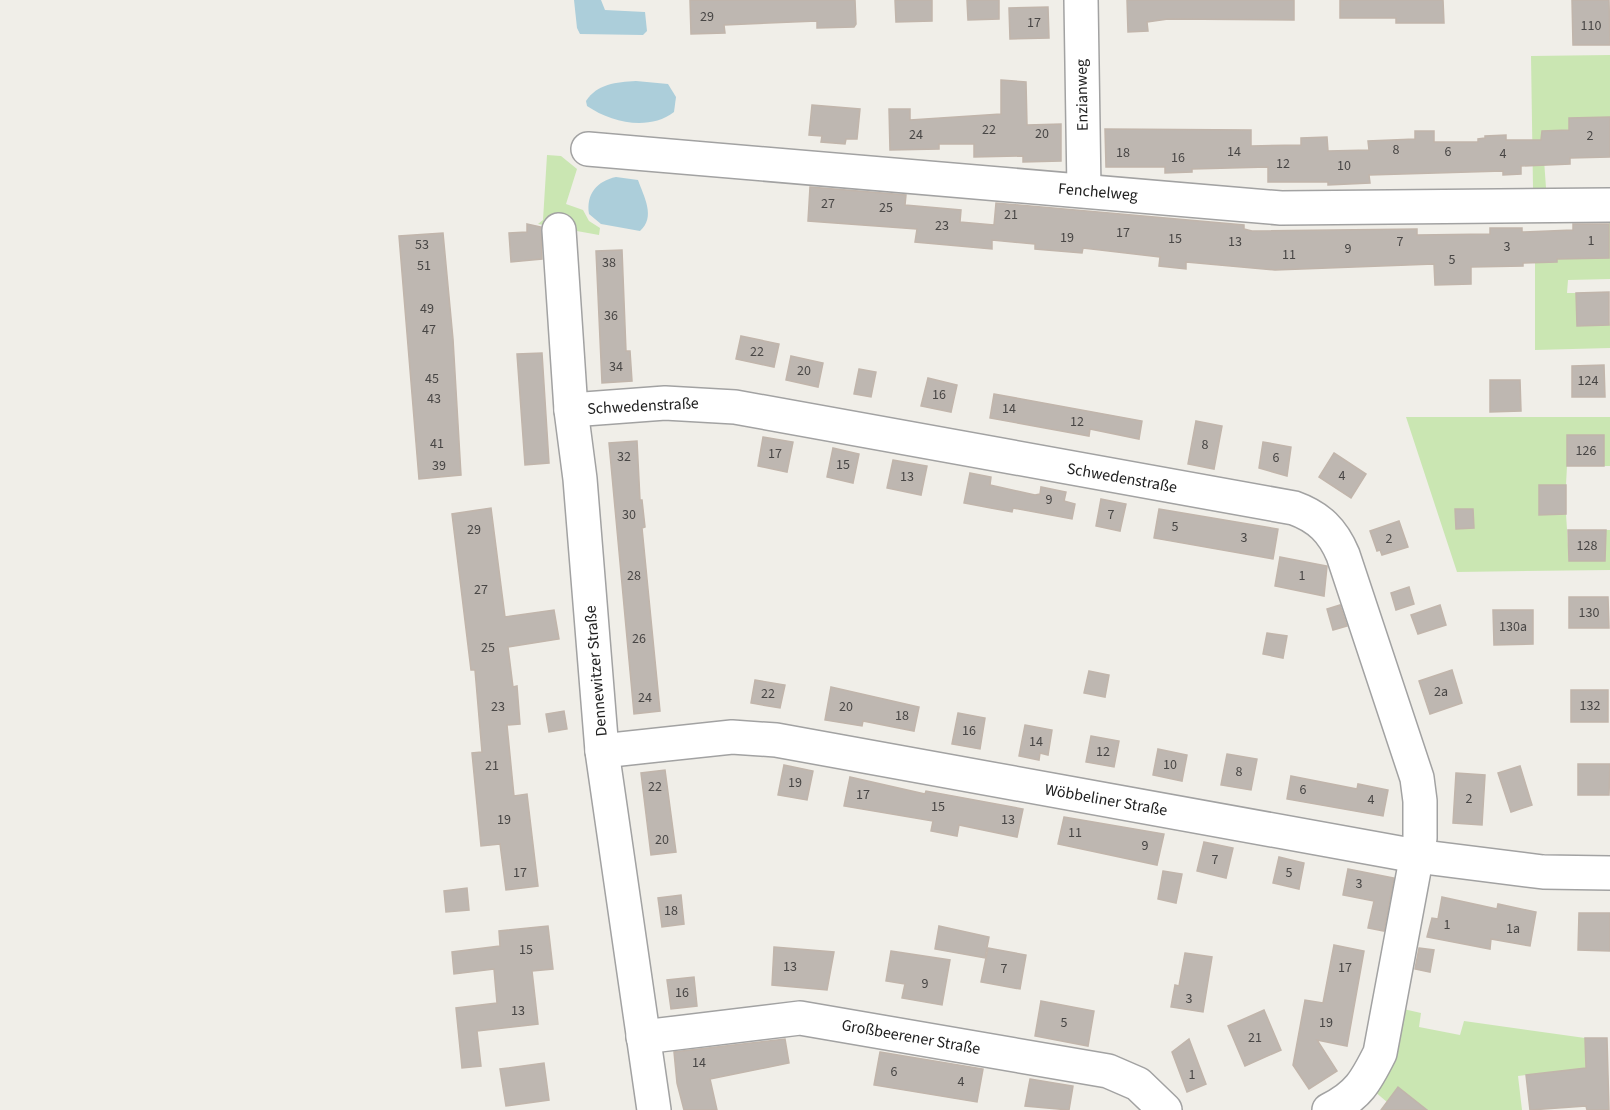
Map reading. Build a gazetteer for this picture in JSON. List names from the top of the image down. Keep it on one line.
{"streets":{"street":["Enzianweg","Fenchelweg","Schwedenstraße","Dennewitzer Straße","Wöbbeliner Straße","Großbeerener Straße"]},"crossings":[["Enzianweg","Fenchelweg"],["Schwedenstraße","Dennewitzer Straße"],["Schwedenstraße","Wöbbeliner Straße"],["Dennewitzer Straße","Wöbbeliner Straße"],["Dennewitzer Straße","Großbeerener Straße"]],"house_numbers":["29","17","110","22","20","24","2","8","14","6","18","4","16","12","10","27","25","21","23","17","19","15","1","13","7","53","3","9","11","5","38","51","49","36","47","22","34","20","45","124","16","43","14","12","41","8","126","17","32","6","15","39","4","13","9","30","7","5","29","3","2","128","28","1","27","130","130a","26","25","2a","22","24","132","23","20","18","16","14","12","10","21","8","19","22","6","17","2","4","15","19","13","11","20","9","7","17","5","3","18","1","1a","15","13","17","7","9","16","3","13","5","19","21","14","6","1","4"]}
